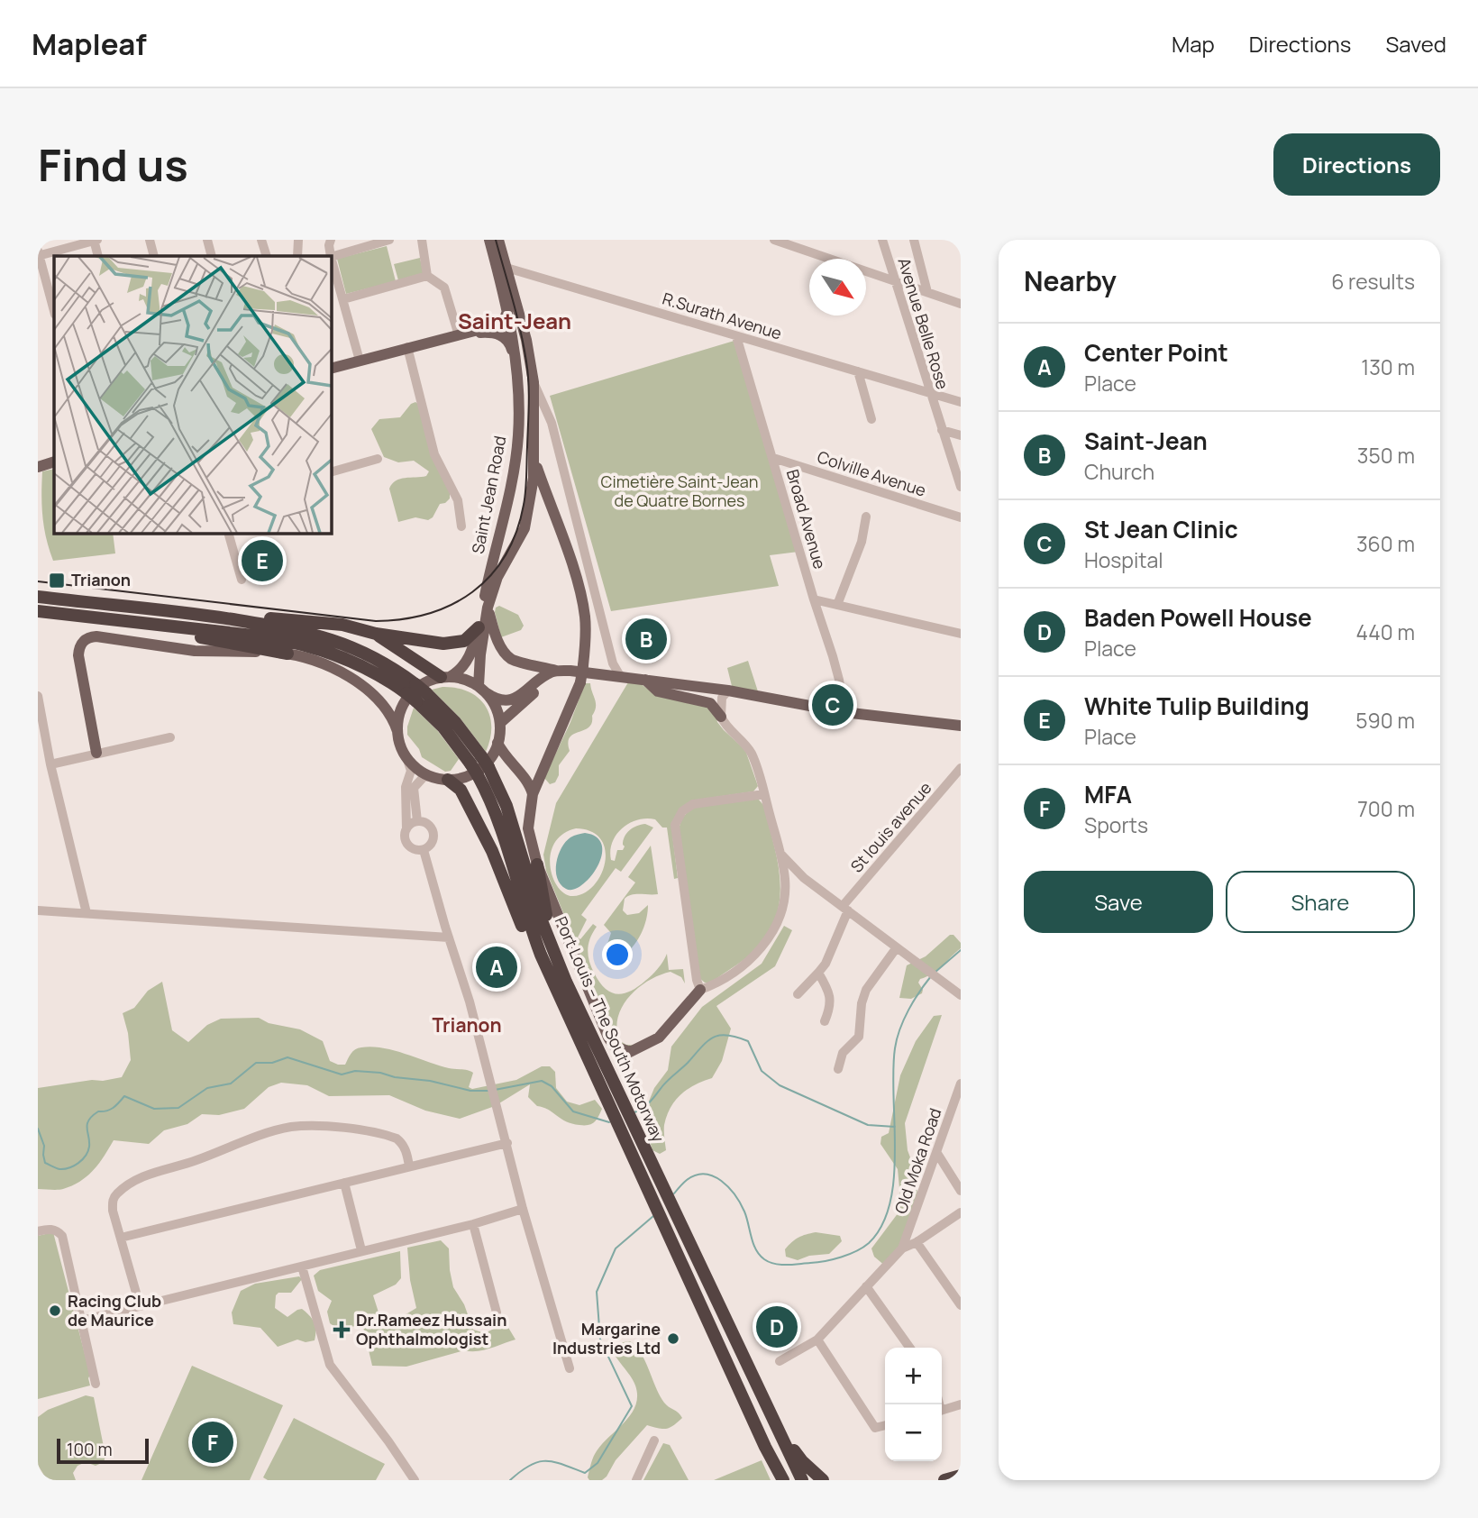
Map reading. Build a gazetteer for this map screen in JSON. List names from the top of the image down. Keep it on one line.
{"streets":{"highway":["Port Louis – The South Motorway"],"main road":["Saint Jean Road"],"street":["R.Surath Avenue","Avenue Belle Rose","Colville Avenue","Broad Avenue","St louis avenue","Old Moka Road"]},"crossings":[["R.Surath Avenue","Avenue Belle Rose"],["R.Surath Avenue","Saint Jean Road"],["R.Surath Avenue","Broad Avenue"],["Colville Avenue","Broad Avenue"]],"districts":["Saint-Jean","Trianon"],"parks":["Cimetière Saint-Jean de Quatre Bornes"],"places":{"transit":["Trianon"],"other":["Racing Club de Maurice","Margarine Industries Ltd"],"health":["Dr.Rameez Hussain Ophthalmologist"]},"scale_bar":"100 m","north":"bottom right","page":{"header":"Mapleaf","nav":["Map","Directions","Saved"],"buttons":["Directions",["Save","Share"]],"title":"Find us","heading":["Nearby","6 results"],"list":[{"mark":"A","name":"Center Point","note":"Place","value":"130 m"},{"mark":"B","name":"Saint-Jean","note":"Church","value":"350 m"},{"mark":"C","name":"St Jean Clinic","note":"Hospital","value":"360 m"},{"mark":"D","name":"Baden Powell House","note":"Place","value":"440 m"},{"mark":"E","name":"White Tulip Building","note":"Place","value":"590 m"},{"mark":"F","name":"MFA","note":"Sports","value":"700 m"}],"pins":["E","B","C","A","D","F"],"map_buttons":["+","−"],"scale":"100 m"}}
